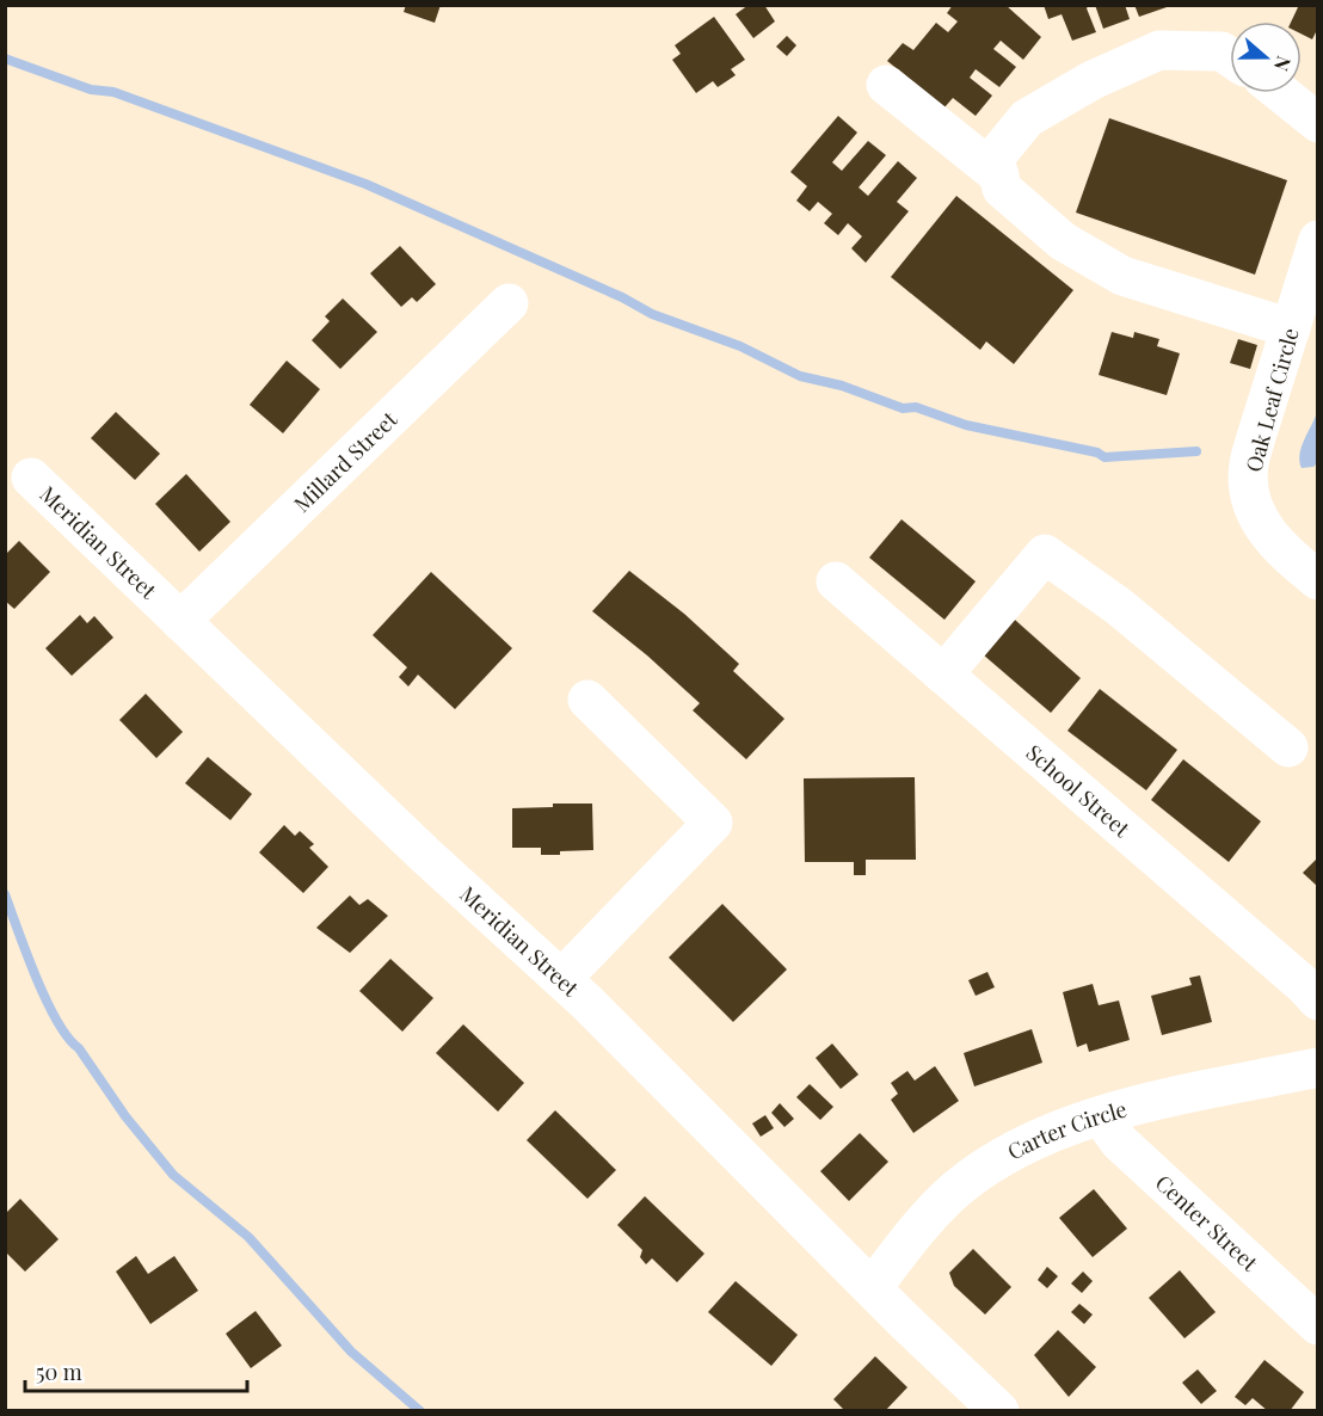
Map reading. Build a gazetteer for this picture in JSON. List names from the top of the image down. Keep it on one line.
{"streets":{"street":["Oak Leaf Circle","Millard Street","Meridian Street","School Street","Carter Circle","Center Street"]},"crossings":[["Millard Street","Meridian Street"],["Meridian Street","Carter Circle"],["Carter Circle","Center Street"]],"scale_bar":"50 m","north":"right"}
